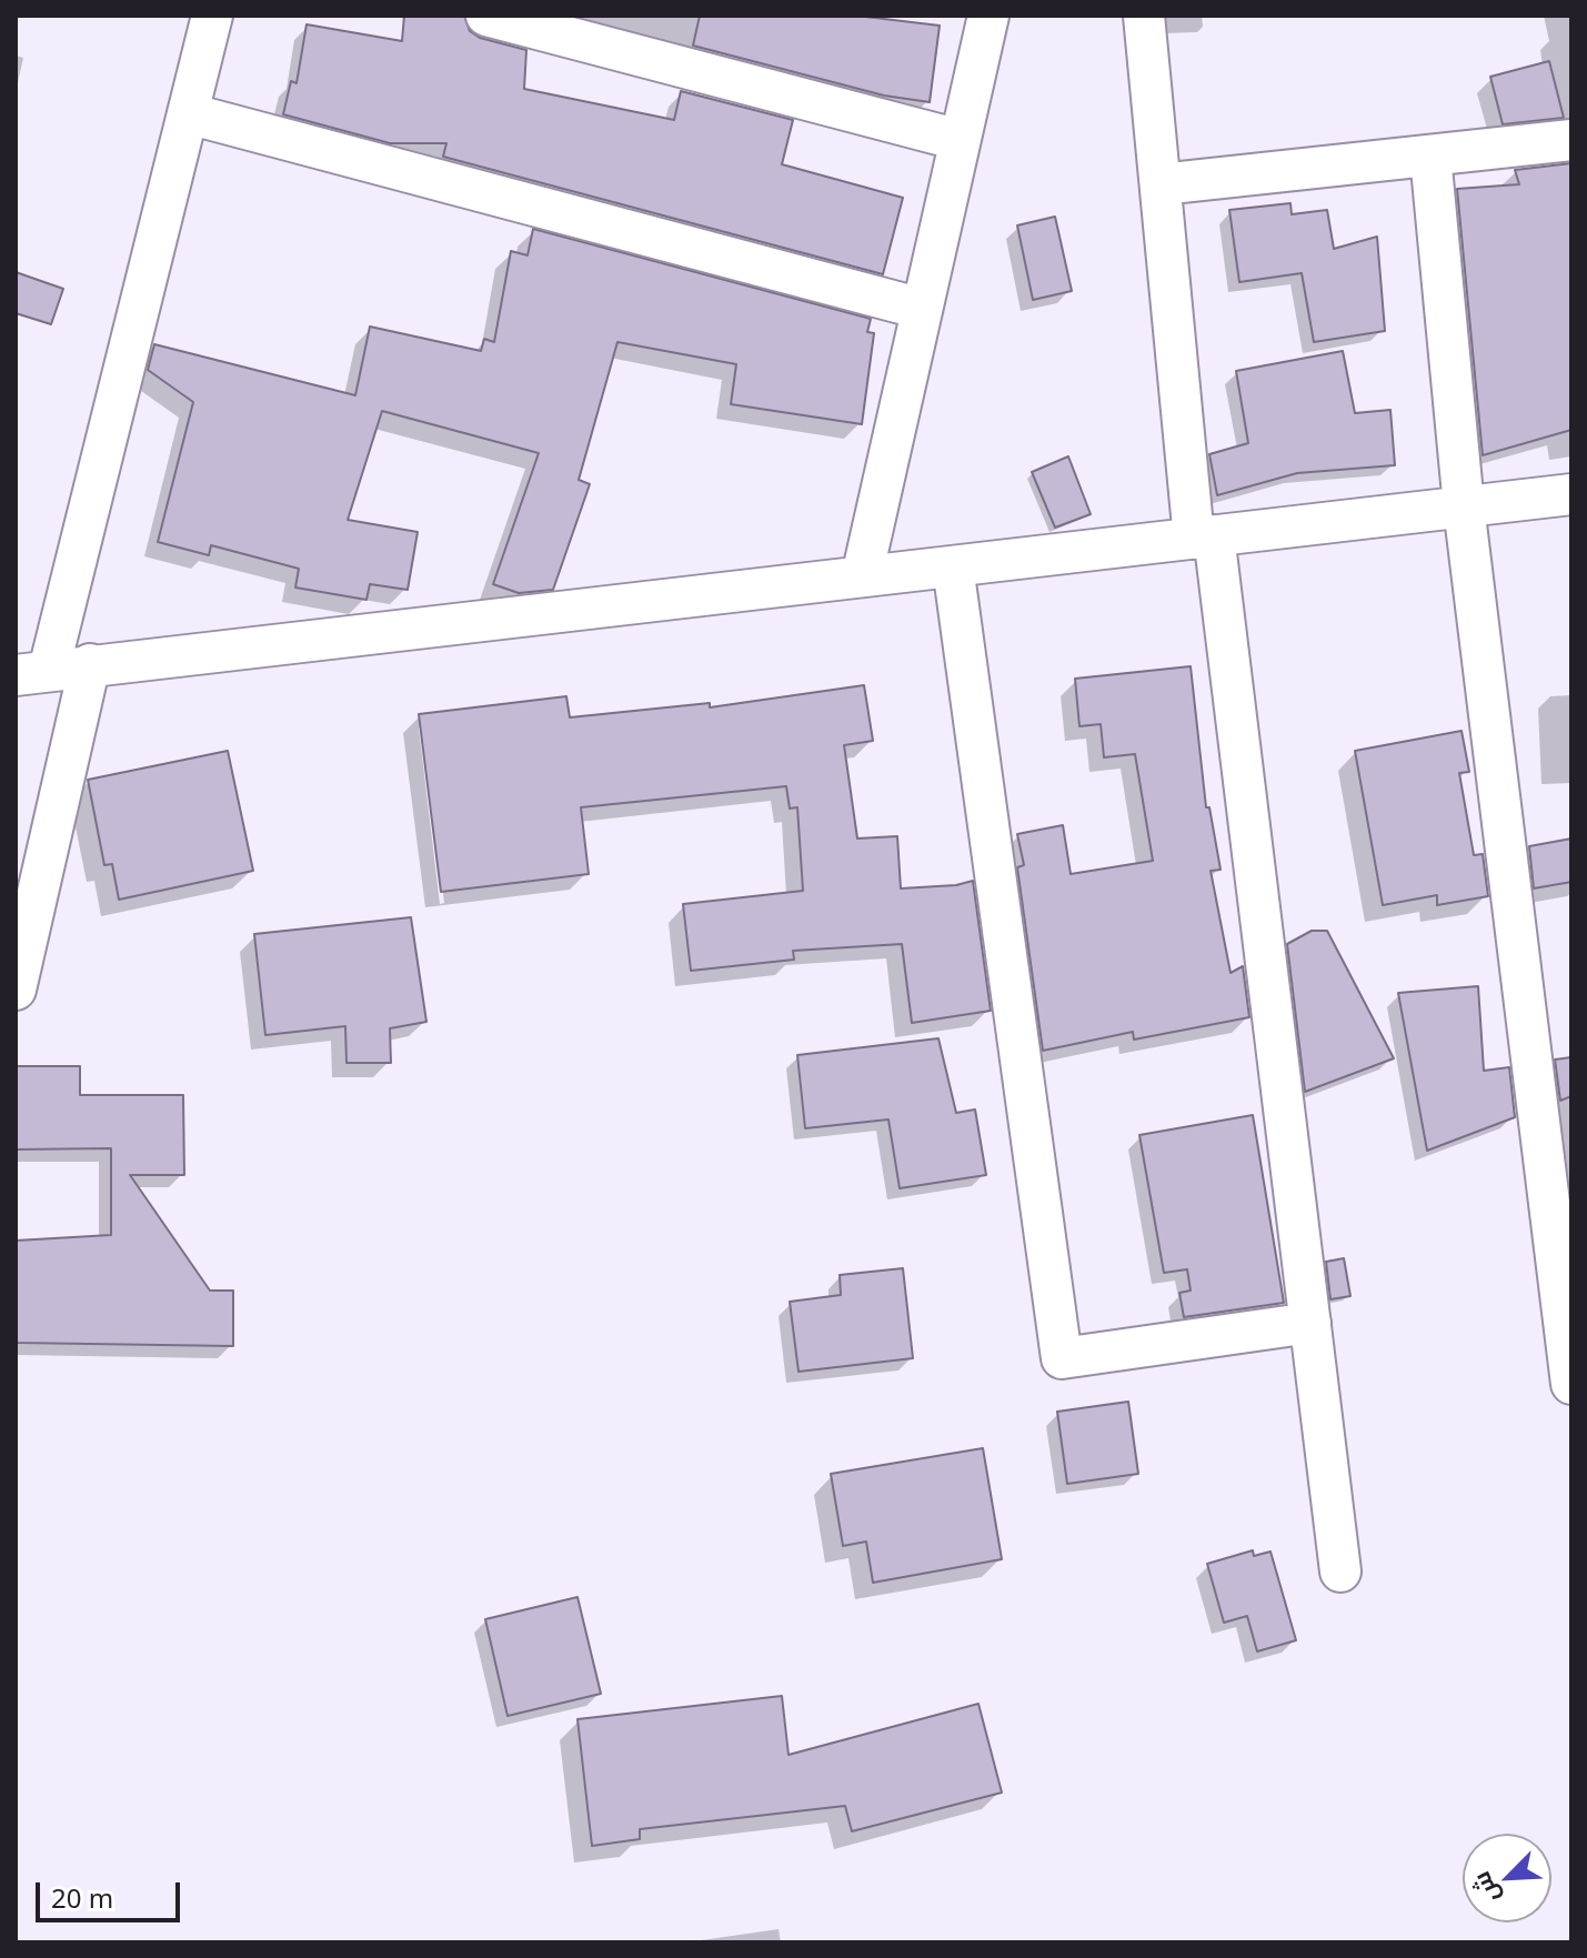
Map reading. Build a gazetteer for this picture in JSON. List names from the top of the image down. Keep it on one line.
{"scale_bar":"20 m","north":"bottom left"}
